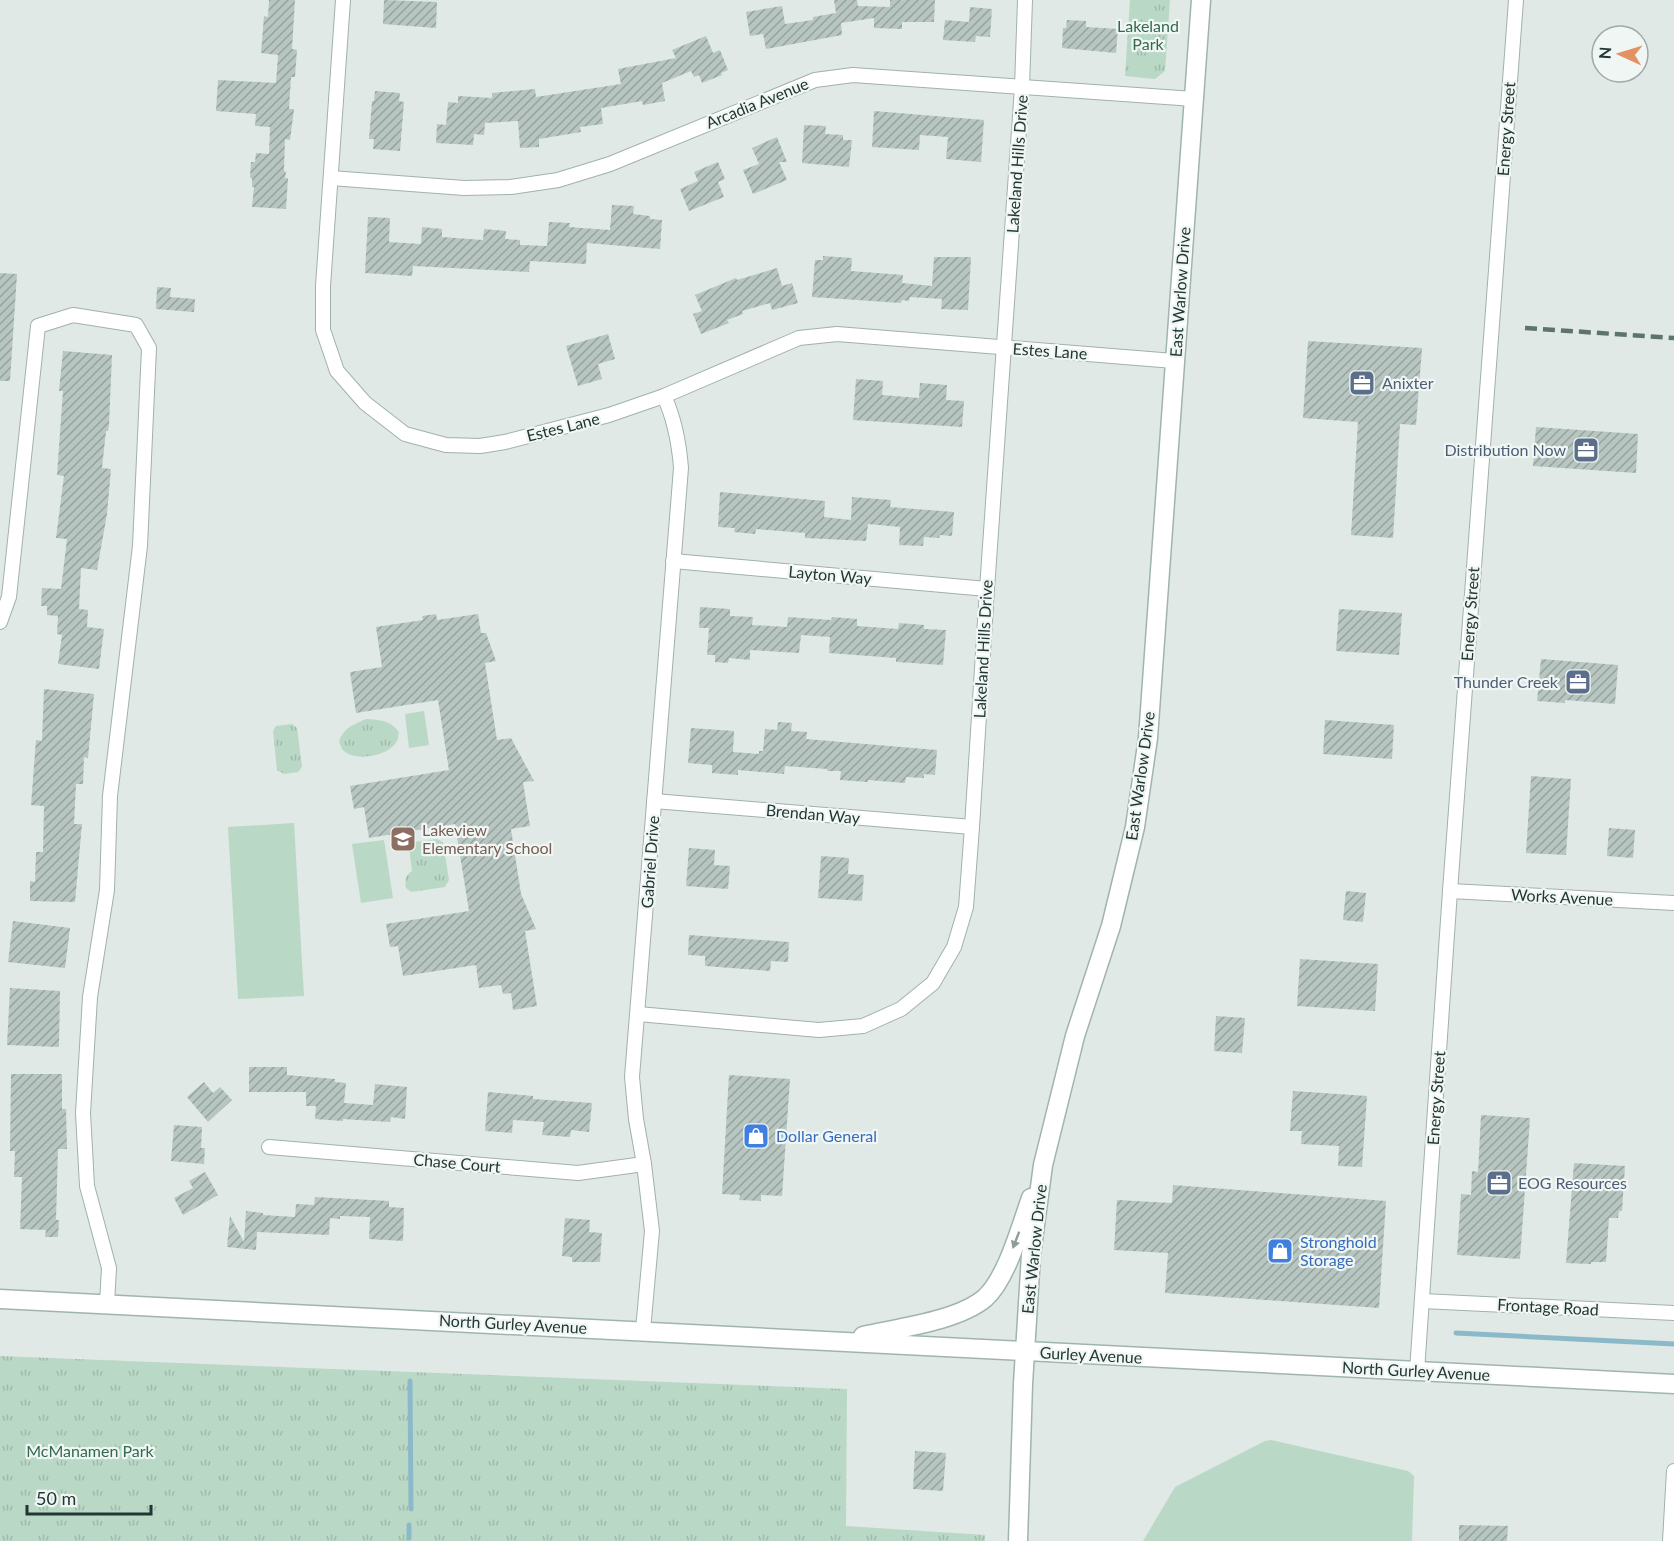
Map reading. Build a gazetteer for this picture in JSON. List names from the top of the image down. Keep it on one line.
{"streets":{"street":["Arcadia Avenue","Energy Street","Lakeland Hills Drive","East Warlow Drive","Estes Lane","Layton Way","Brendan Way","Gabriel Drive","Works Avenue","Chase Court","Frontage Road","North Gurley Avenue","Gurley Avenue"]},"crossings":[["Arcadia Avenue","Lakeland Hills Drive"],["Arcadia Avenue","East Warlow Drive"],["Arcadia Avenue","Estes Lane"],["Energy Street","Works Avenue"],["Energy Street","Frontage Road"],["Energy Street","North Gurley Avenue"],["Lakeland Hills Drive","Estes Lane"],["Lakeland Hills Drive","Layton Way"],["Lakeland Hills Drive","Brendan Way"],["Lakeland Hills Drive","Gabriel Drive"],["East Warlow Drive","Estes Lane"],["East Warlow Drive","North Gurley Avenue"],["East Warlow Drive","Gurley Avenue"],["Estes Lane","Gabriel Drive"],["Layton Way","Gabriel Drive"],["Brendan Way","Gabriel Drive"],["Gabriel Drive","Chase Court"],["Gabriel Drive","North Gurley Avenue"],["North Gurley Avenue","Gurley Avenue"]],"parks":["Lakeland Park","McManamen Park"],"places":{"office":["Anixter","Distribution Now","Thunder Creek","EOG Resources"],"school or university":["Lakeview Elementary School"],"shop":["Dollar General","Stronghold Storage"]},"scale_bar":"50 m","north":"left"}
